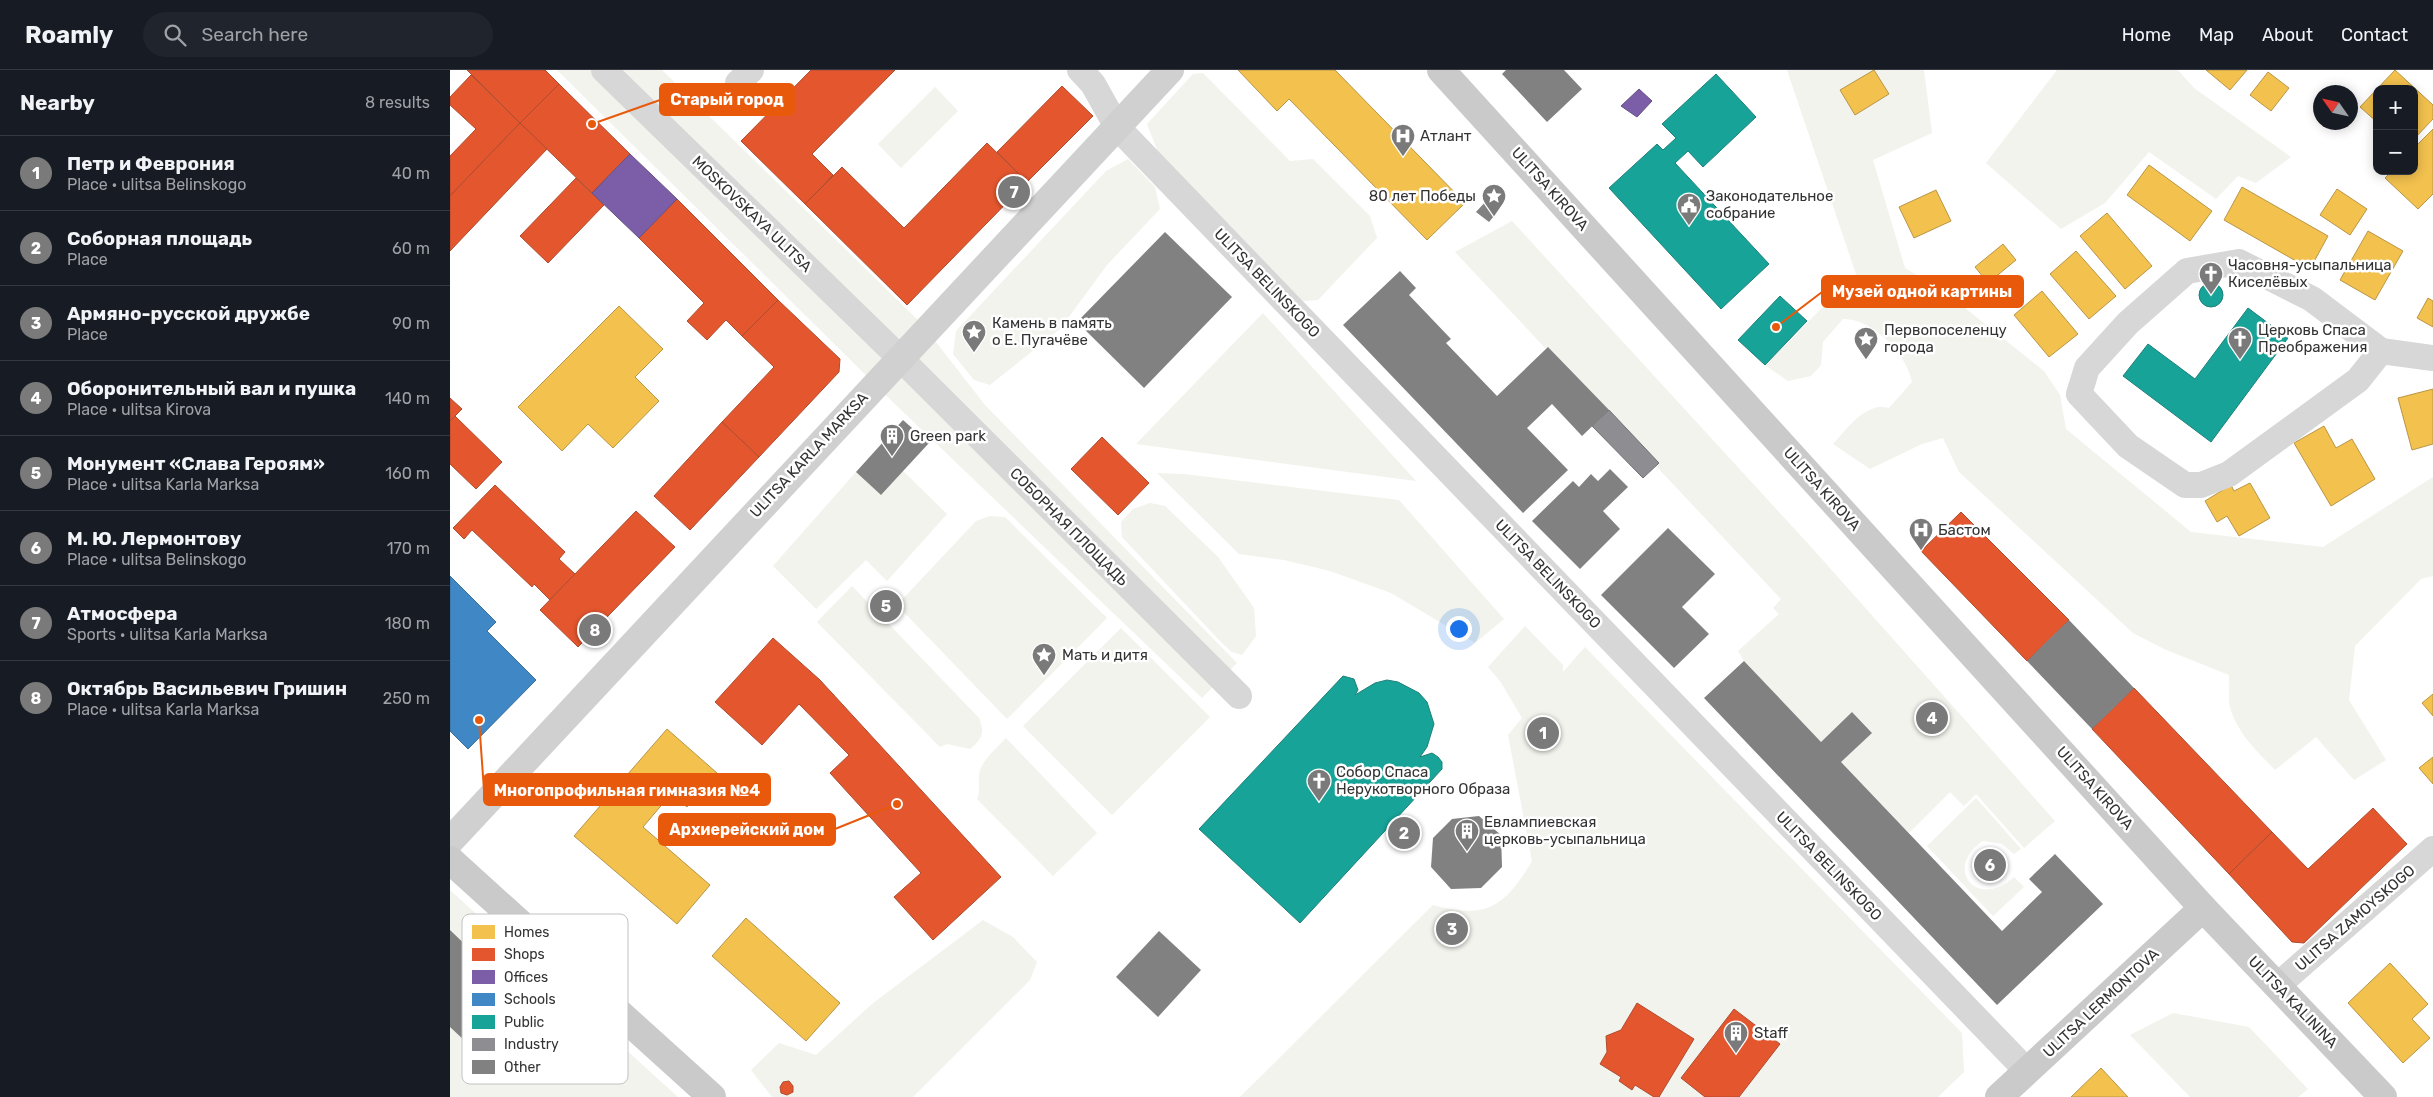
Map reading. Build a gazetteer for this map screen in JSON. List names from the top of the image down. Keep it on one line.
{"streets":{"main road":["ULITSA KIROVA","ULITSA KARLA MARKSA","ULITSA KALININA","ULITSA LERMONTOVA"],"street":["MOSKOVSKAYA ULITSA","ULITSA BELINSKOGO","СОБОРНАЯ ПЛОЩАДЬ","ULITSA ZAMOYSKOGO"]},"crossings":[["ULITSA KIROVA","ULITSA KALININA"],["ULITSA KIROVA","ULITSA LERMONTOVA"],["MOSKOVSKAYA ULITSA","ULITSA KARLA MARKSA"],["MOSKOVSKAYA ULITSA","СОБОРНАЯ ПЛОЩАДЬ"],["ULITSA BELINSKOGO","ULITSA KARLA MARKSA"],["ULITSA BELINSKOGO","ULITSA LERMONTOVA"],["ULITSA KARLA MARKSA","СОБОРНАЯ ПЛОЩАДЬ"],["ULITSA ZAMOYSKOGO","ULITSA KALININA"],["ULITSA KALININA","ULITSA LERMONTOVA"]],"places":{"other":["Старый город","Музей одной картины","Многопрофильная гимназия №4","Архиерейский дом"],"hospital":["Атлант","Бастом"],"place":["80 лет Победы","Камень в память о Е. Пугачёве","Первопоселенцу города","Мать и дитя"],"public building":["Законодательное собрание"],"church":["Часовня-усыпальница Киселёвых","Церковь Спаса Преображения","Собор Спаса Нерукотворного Образа"],"building":["Green park","Евлампиевская церковь-усыпальница","Staff"]},"legend":["Homes","Shops","Offices","Schools","Public","Industry","Other"],"north":"top left","page":{"header":"Roamly","search":"Search here","nav":["Home","Map","About","Contact"],"heading":["Nearby","8 results"],"map_buttons":["+","−"],"list":[{"mark":"1","name":"Петр и Феврония","note":"Place · ulitsa Belinskogo","value":"40 m"},{"mark":"2","name":"Соборная площадь","note":"Place","value":"60 m"},{"mark":"3","name":"Армяно-русской дружбе","note":"Place","value":"90 m"},{"mark":"4","name":"Оборонительный вал и пушка","note":"Place · ulitsa Kirova","value":"140 m"},{"mark":"5","name":"Монумент «Слава Героям»","note":"Place · ulitsa Karla Marksa","value":"160 m"},{"mark":"6","name":"М. Ю. Лермонтову","note":"Place · ulitsa Belinskogo","value":"170 m"},{"mark":"7","name":"Атмосфера","note":"Sports · ulitsa Karla Marksa","value":"180 m"},{"mark":"8","name":"Октябрь Васильевич Гришин","note":"Place · ulitsa Karla Marksa","value":"250 m"}],"pins":["7","5","8","4","1","2","6","3"]}}
